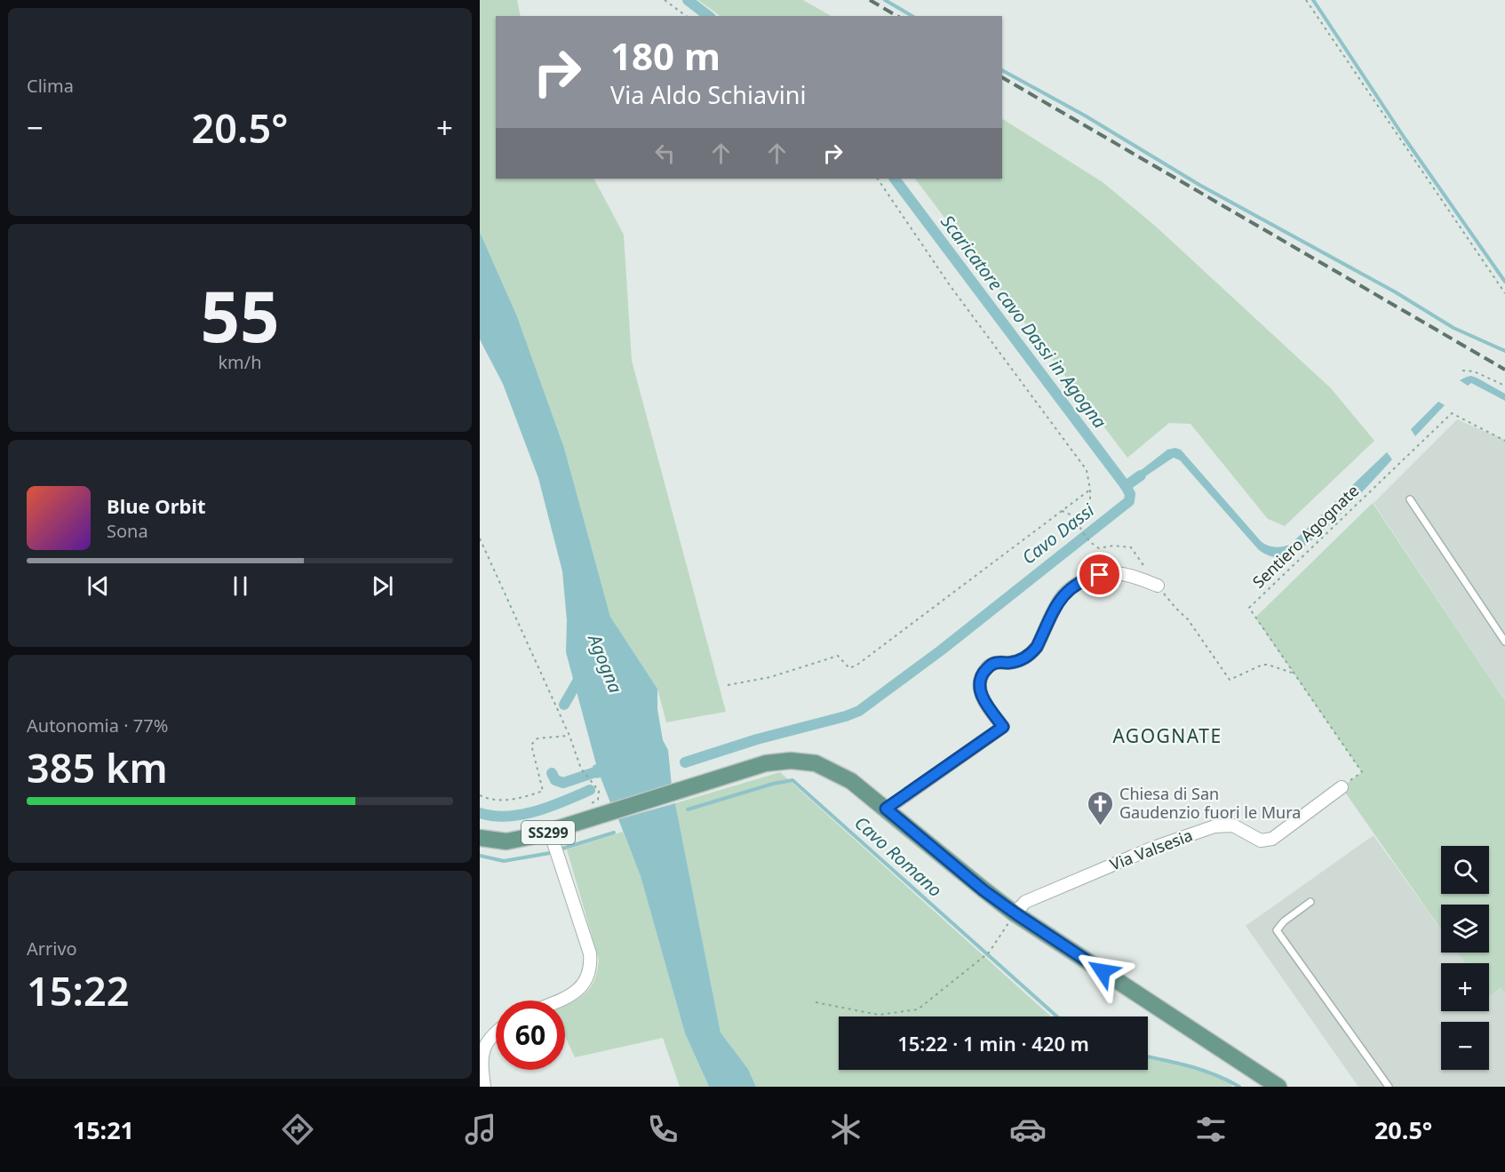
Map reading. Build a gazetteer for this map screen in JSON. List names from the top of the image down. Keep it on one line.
{"streets":{"main road":["SS299"],"street":["Via Valsesia"],"path":["Sentiero Agognate"]},"crossings":[["Sentiero Agognate","Via Valsesia"],["SS299","Via Valsesia"]],"districts":["AGOGNATE"],"water":["Scaricatore cavo Dassi in Agogna","Cavo Dassi","Agogna","Cavo Romano"],"places":{"church":["Chiesa di San Gaudenzio fuori le Mura"]},"page":{"tile":["Clima",["55","km/h"],["Autonomia · 77%","385 km"],["Arrivo","15:22"]],"turn":["180 m","Via Aldo Schiavini"],"heat":["−","20.5°","+"],"song":["Blue Orbit","Sona"],"map_buttons":["+","−"],"limit":"60","trip":"15:22 · 1 min · 420 m","tabs":["15:21","20.5°"]}}
